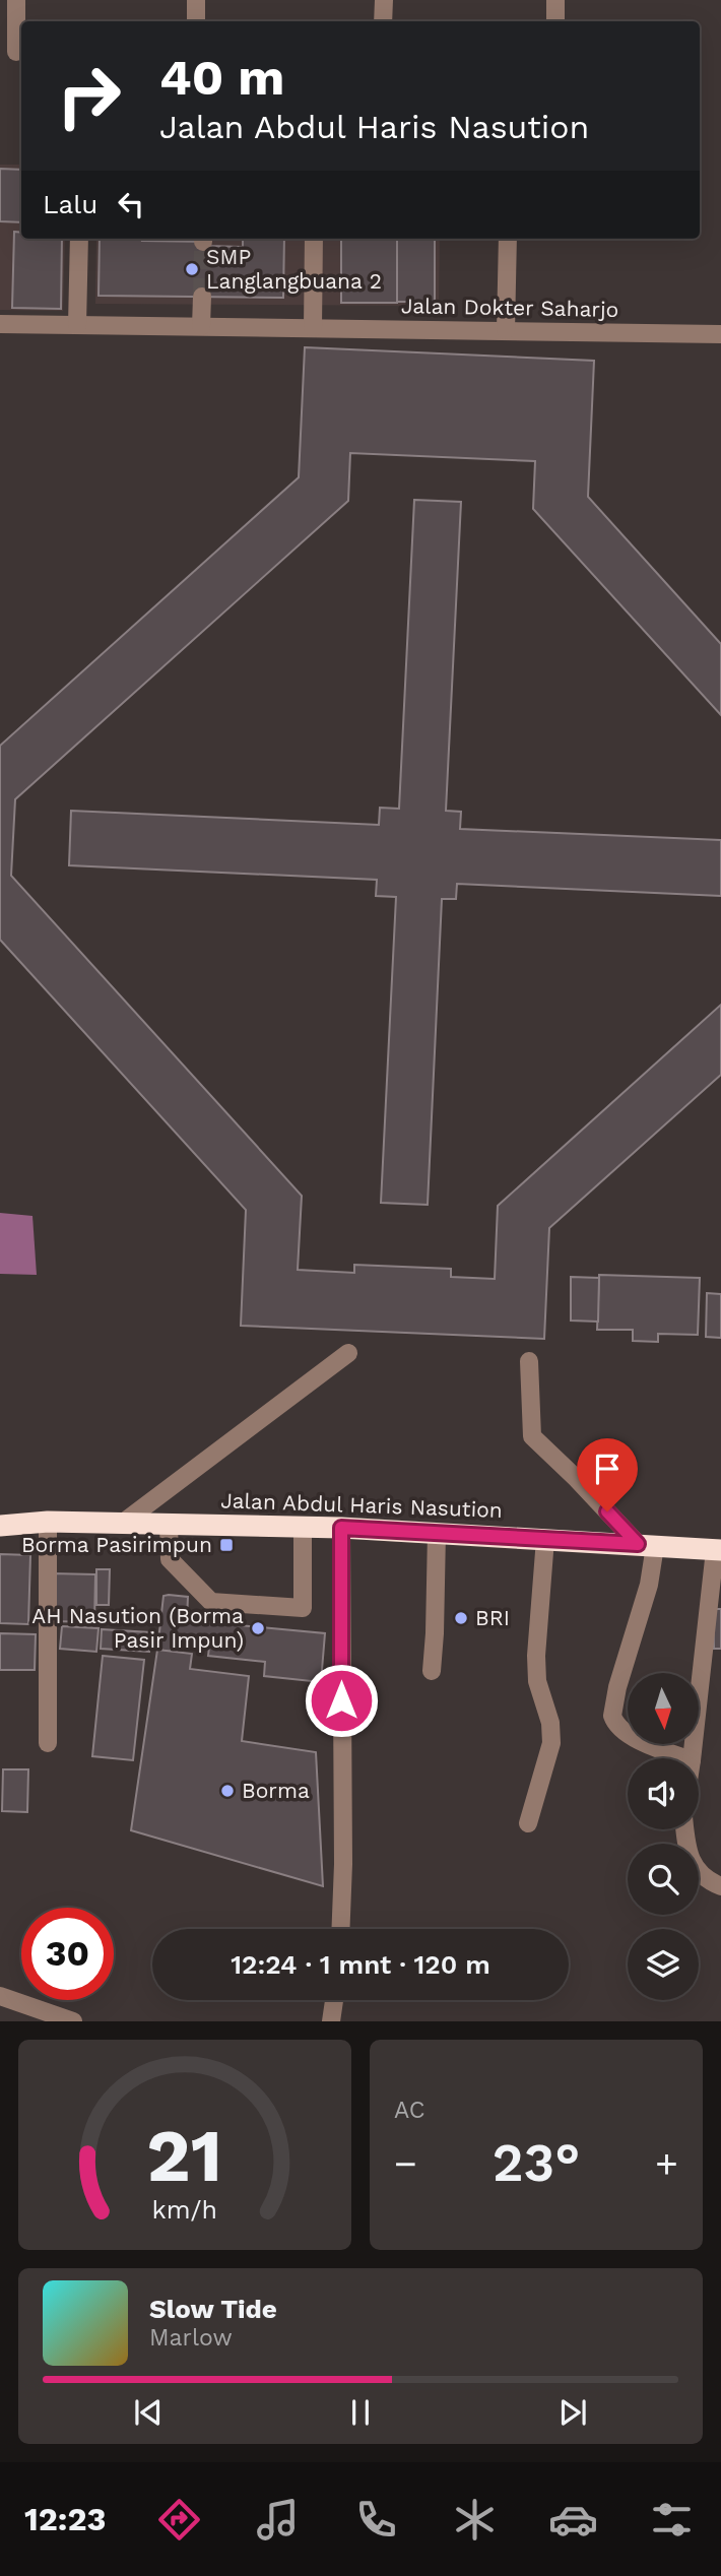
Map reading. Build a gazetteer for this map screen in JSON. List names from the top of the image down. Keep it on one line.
{"streets":{"highway":["Jalan Abdul Haris Nasution"],"street":["Jalan Dokter Saharjo"]},"places":{"other":["SMP Langlangbuana 2","BRI","AH Nasution (Borma Pasir Impun)","Borma"],"transit":["Borma Pasirimpun"]},"north":"bottom","page":{"turn":["40 m","Jalan Abdul Haris Nasution"],"then":"Lalu","limit":"30","trip":"12:24 · 1 mnt · 120 m","tile":"AC","heat":["−","23°","+"],"song":["Slow Tide","Marlow"],"tabs":"12:23","gauge":["21","km/h"]}}
